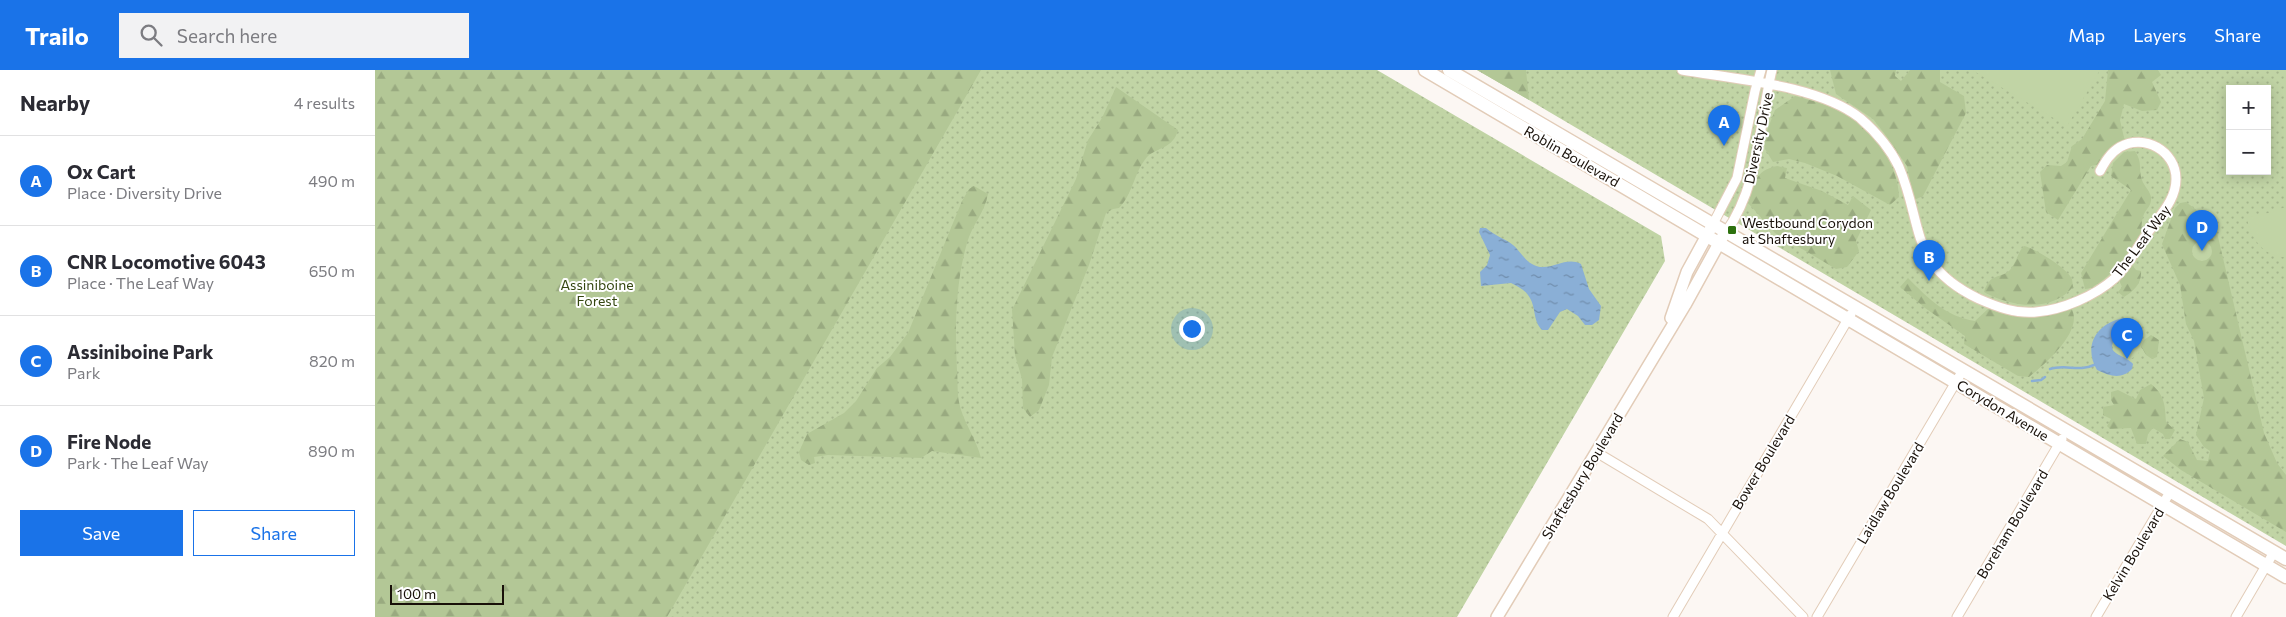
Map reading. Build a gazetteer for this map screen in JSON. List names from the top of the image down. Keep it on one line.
{"streets":{"main road":["Roblin Boulevard","Corydon Avenue"],"street":["Diversity Drive","The Leaf Way","Bower Boulevard","Shaftesbury Boulevard","Laidlaw Boulevard","Boreham Boulevard","Kelvin Boulevard"]},"crossings":[["Diversity Drive","Roblin Boulevard"],["Diversity Drive","The Leaf Way"],["Diversity Drive","Corydon Avenue"],["Diversity Drive","Shaftesbury Boulevard"],["Roblin Boulevard","Corydon Avenue"],["Roblin Boulevard","Shaftesbury Boulevard"],["Corydon Avenue","Bower Boulevard"],["Corydon Avenue","Shaftesbury Boulevard"],["Corydon Avenue","Laidlaw Boulevard"],["Corydon Avenue","Boreham Boulevard"],["Corydon Avenue","Kelvin Boulevard"]],"parks":["Assiniboine Forest"],"places":{"transit":["Westbound Corydon at Shaftesbury"]},"scale_bar":"100 m","page":{"header":"Trailo","search":"Search here","nav":["Map","Layers","Share"],"heading":["Nearby","4 results"],"map_buttons":["+","−"],"pins":["A","D","B","C"],"list":[{"mark":"A","name":"Ox Cart","note":"Place · Diversity Drive","value":"490 m"},{"mark":"B","name":"CNR Locomotive 6043","note":"Place · The Leaf Way","value":"650 m"},{"mark":"C","name":"Assiniboine Park","note":"Park","value":"820 m"},{"mark":"D","name":"Fire Node","note":"Park · The Leaf Way","value":"890 m"}],"buttons":["Save","Share"],"scale":"100 m"}}
